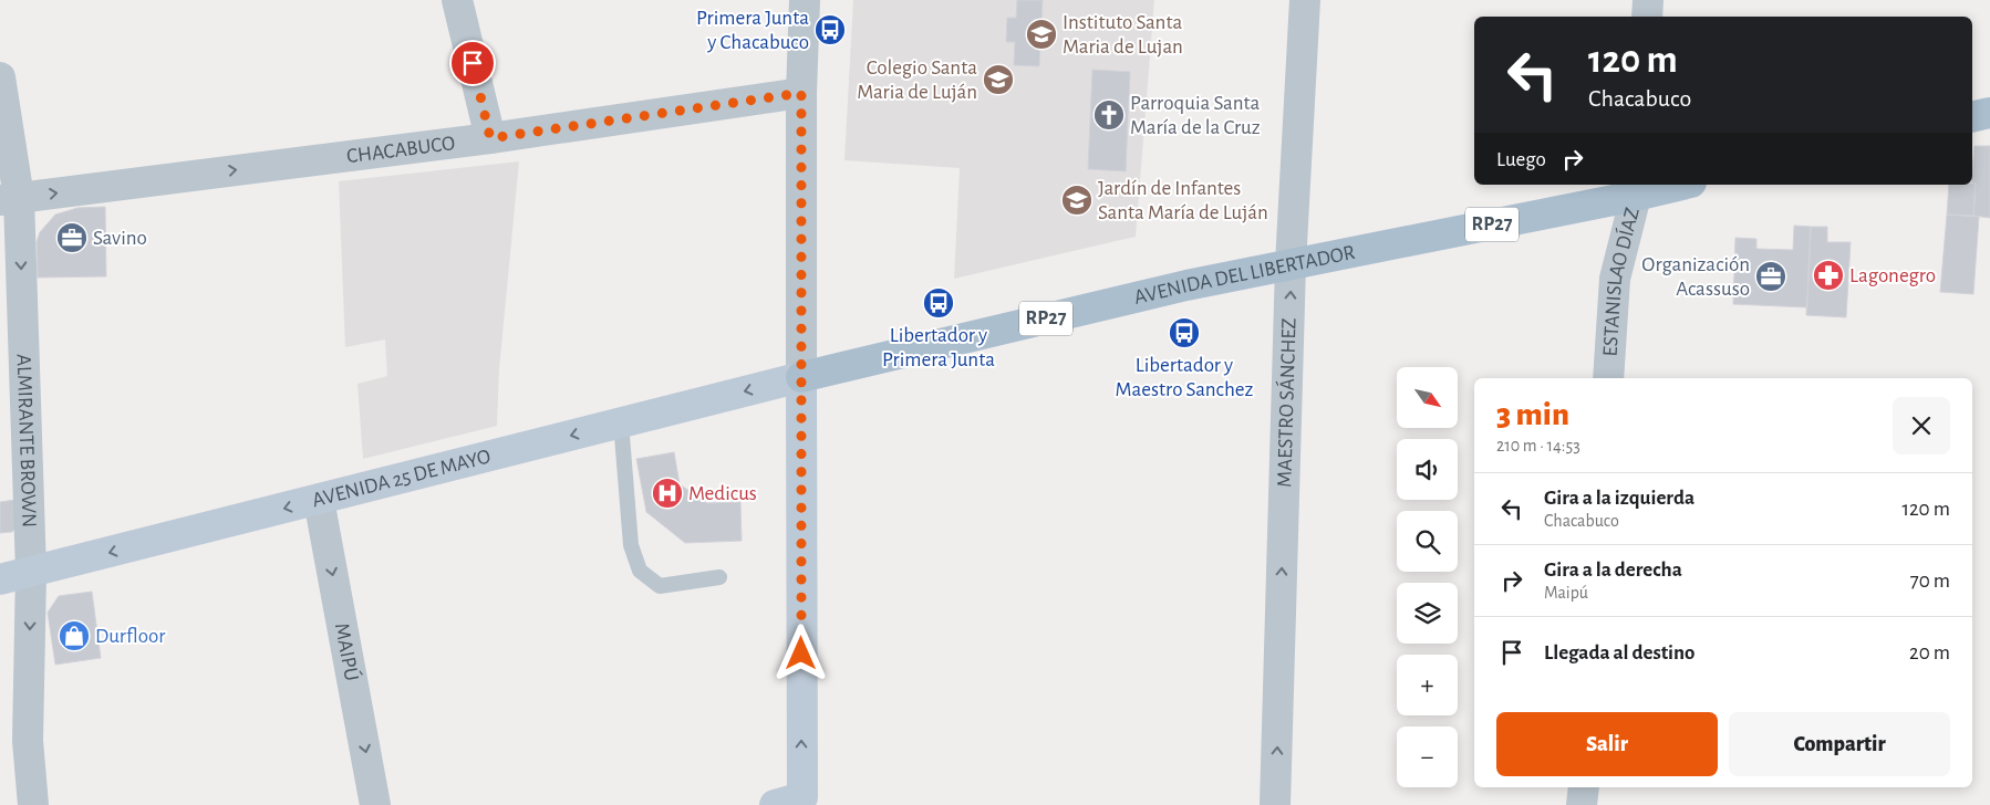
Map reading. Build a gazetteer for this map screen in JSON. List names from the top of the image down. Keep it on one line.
{"streets":{"main road":["RP27","AVENIDA DEL LIBERTADOR","AVENIDA 25 DE MAYO"],"street":["CHACABUCO","ESTANISLAO DÍAZ","MAESTRO SÁNCHEZ","ALMIRANTE BROWN","MAIPÚ"]},"crossings":[["CHACABUCO","ALMIRANTE BROWN"],["AVENIDA DEL LIBERTADOR","ESTANISLAO DÍAZ"],["AVENIDA DEL LIBERTADOR","MAESTRO SÁNCHEZ"],["AVENIDA DEL LIBERTADOR","AVENIDA 25 DE MAYO"],["ALMIRANTE BROWN","AVENIDA 25 DE MAYO"],["AVENIDA 25 DE MAYO","MAIPÚ"]],"one_way":["CHACABUCO","MAESTRO SÁNCHEZ","ALMIRANTE BROWN","AVENIDA 25 DE MAYO","MAIPÚ"],"places":{"bus stop":["Primera Junta y Chacabuco","Libertador y Primera Junta","Libertador y Maestro Sanchez"],"school or university":["Instituto Santa Maria de Lujan","Colegio Santa Maria de Luján","Jardín de Infantes Santa María de Luján"],"church":["Parroquia Santa María de la Cruz"],"office":["Savino","Organización Acassuso"],"pharmacy":["Lagonegro"],"hospital":["Medicus"],"shop":["Durfloor"]},"north":"bottom right","page":{"turn":["120 m","Chacabuco"],"then":"Luego","map_buttons":["+","−"],"heading":["3 min","210 m · 14:53"],"list":[{"name":"Gira a la izquierda","note":"Chacabuco","value":"120 m"},{"name":"Gira a la derecha","note":"Maipú","value":"70 m"},{"name":"Llegada al destino","value":"20 m"}],"buttons":["Salir","Compartir"]}}
